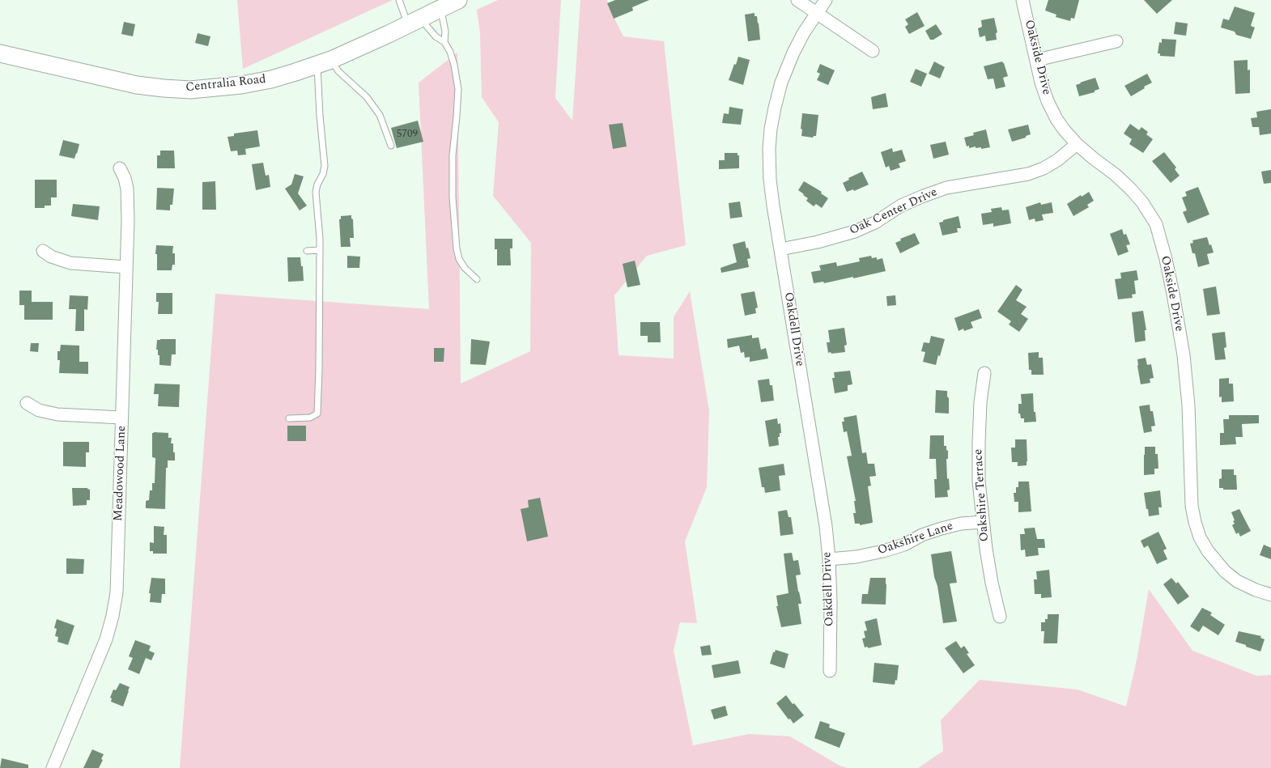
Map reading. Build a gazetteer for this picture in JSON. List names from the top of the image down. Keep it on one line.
{"streets":{"main road":["Centralia Road"],"street":["Oakside Drive","Oak Center Drive","Oakdell Drive","Meadowood Lane","Oakshire Terrace","Oakshire Lane"]},"crossings":[["Oakside Drive","Oak Center Drive"],["Oak Center Drive","Oakdell Drive"],["Oakdell Drive","Oakshire Lane"],["Oakshire Terrace","Oakshire Lane"]],"house_numbers":["5709"]}
